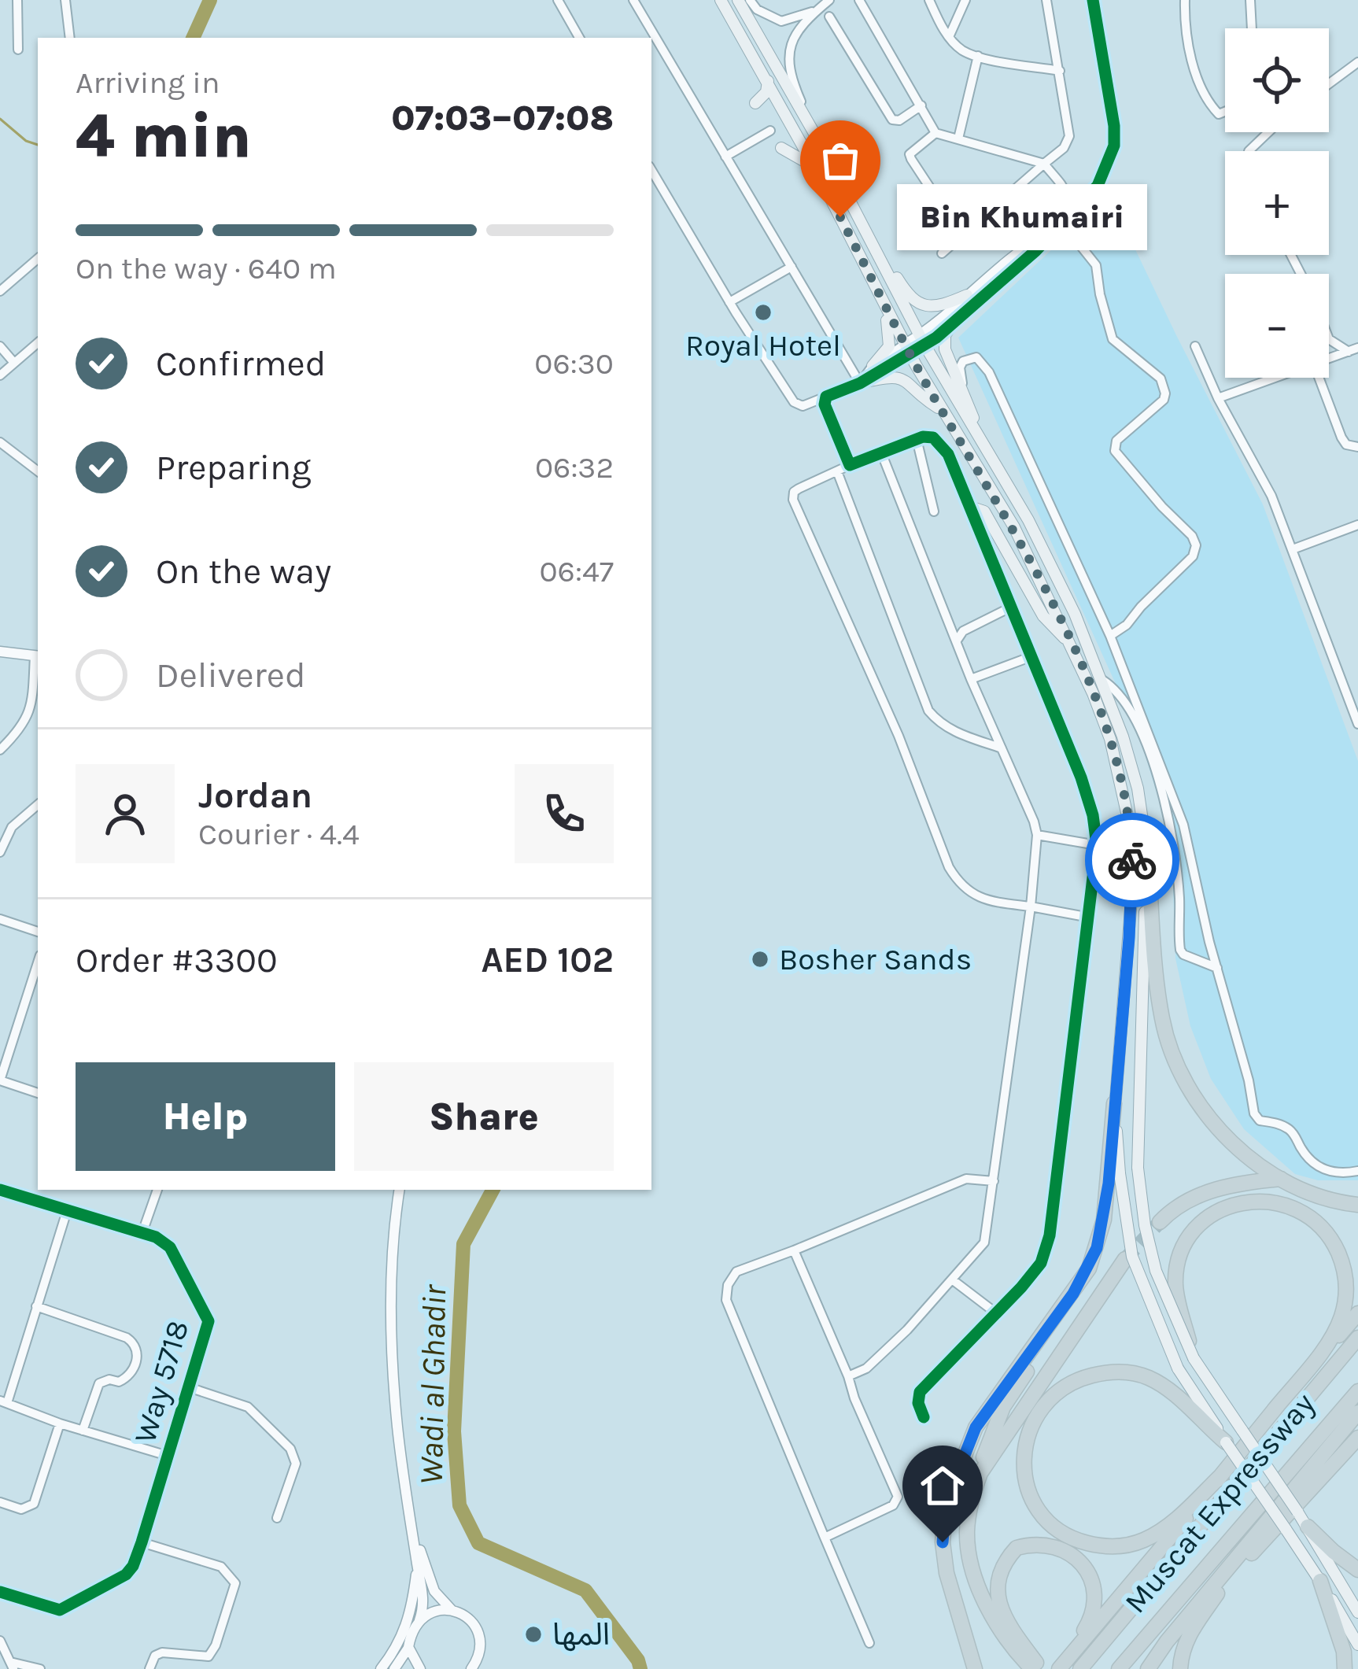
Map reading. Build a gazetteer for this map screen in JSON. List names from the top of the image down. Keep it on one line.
{"streets":{"highway":["Muscat Expressway"],"street":["Way 5718"]},"water":["Wadi al Ghadir"],"places":["Bin Khumairi","Royal Hotel","Bosher Sands","المها"],"page":{"map_buttons":["+","−"],"heading":["4 min","Arriving in","07:03–07:08"],"panel":["Jordan","Courier · 4.4","Order #3300","AED 102"],"bubble":"Bin Khumairi","bar":"On the way · 640 m","list":[["Confirmed","06:30"],["Preparing","06:32"],["On the way","06:47"],"Delivered"],"buttons":["Help","Share"]}}
